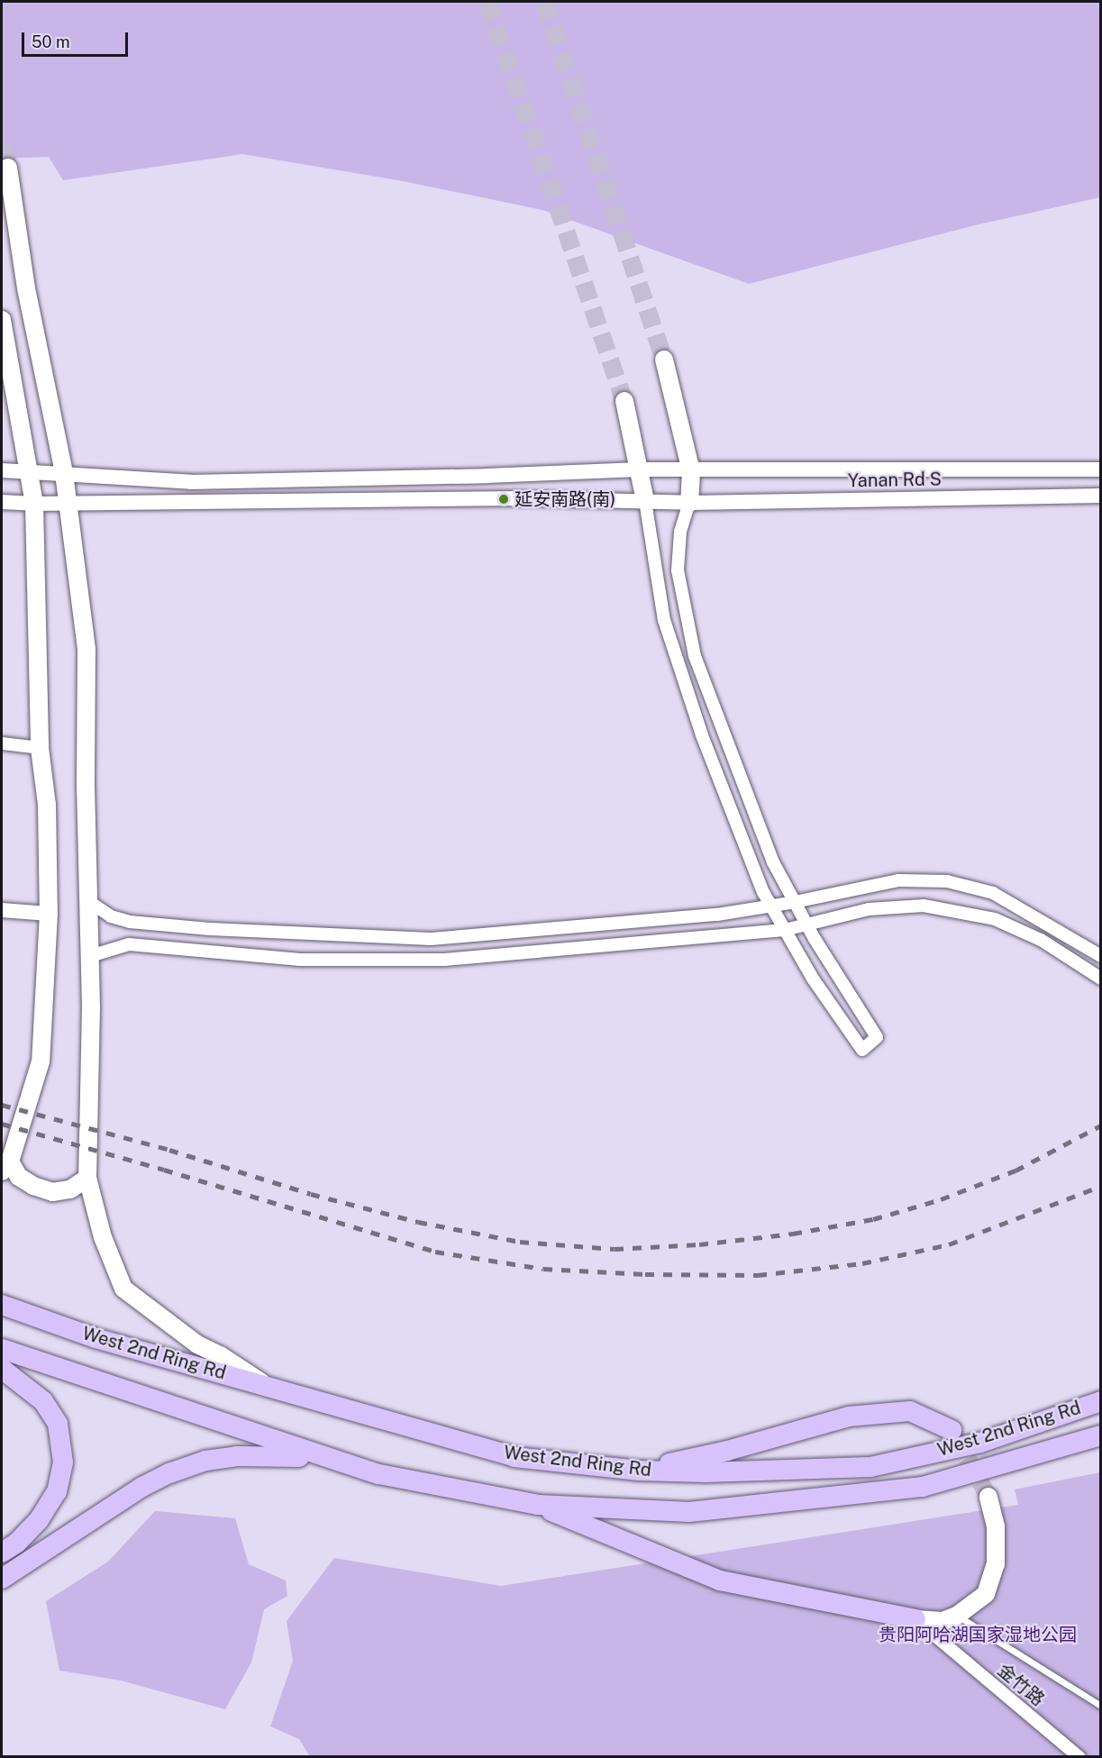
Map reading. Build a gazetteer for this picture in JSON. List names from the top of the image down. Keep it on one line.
{"streets":{"highway":["West 2nd Ring Rd"],"street":["Yanan Rd S","金竹路"]},"parks":["贵阳阿哈湖国家湿地公园"],"places":["延安南路(南)"],"scale_bar":"50 m"}
